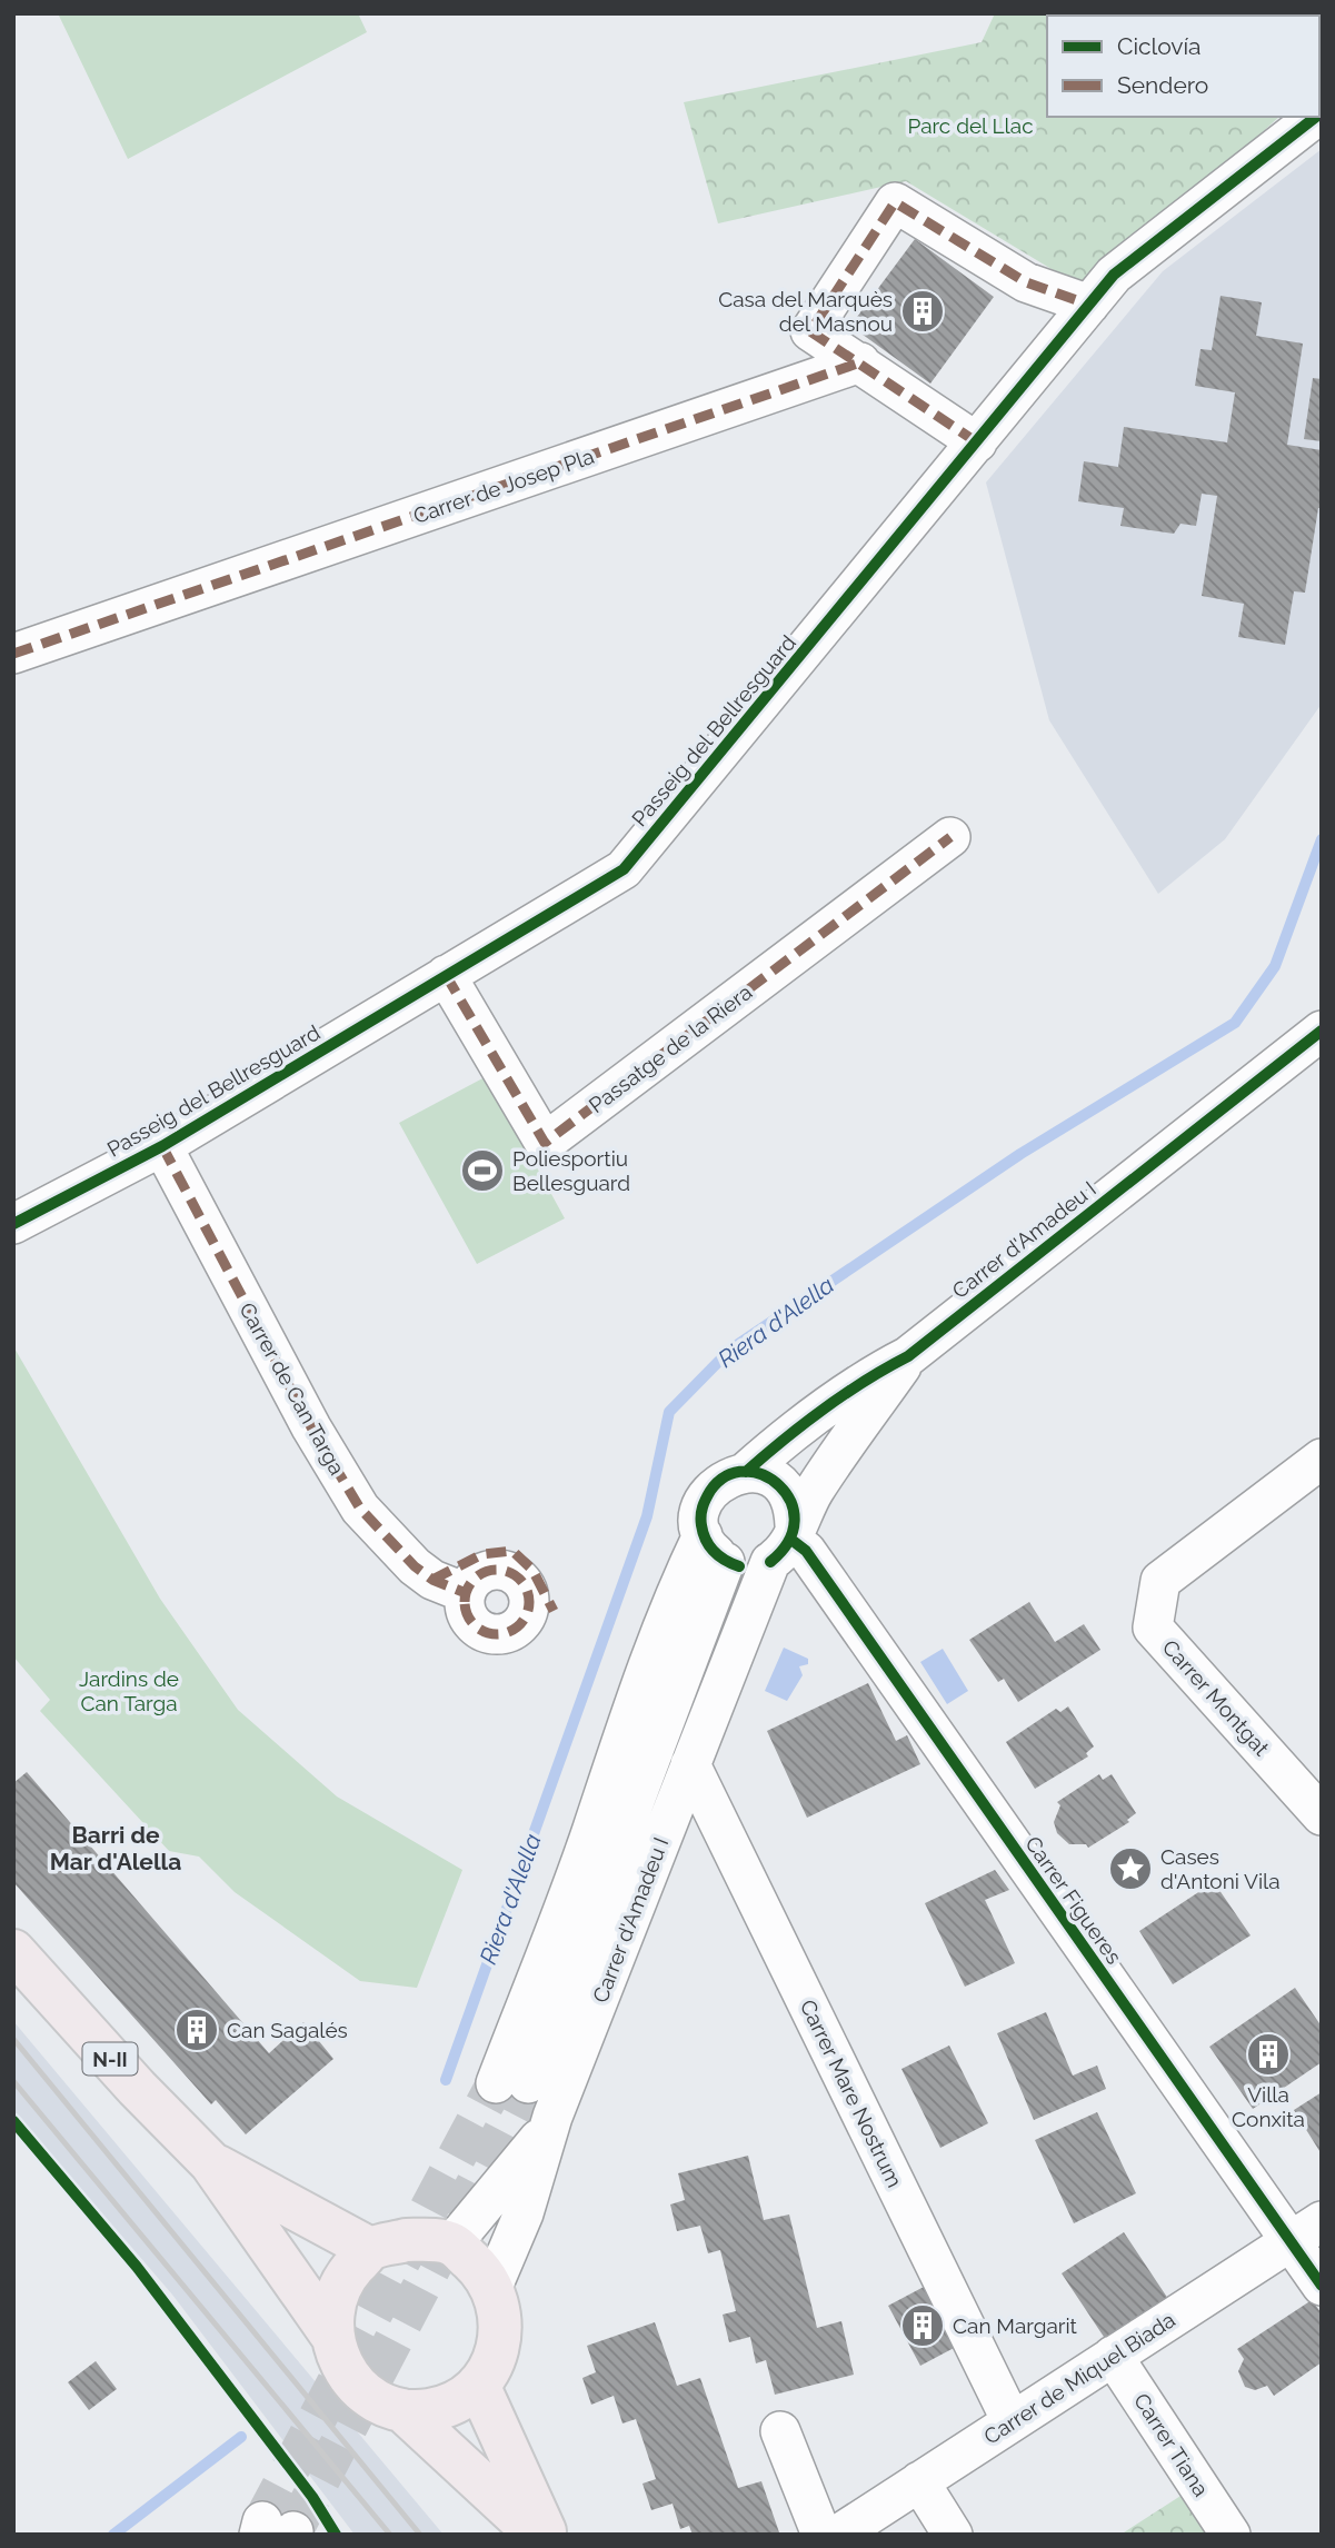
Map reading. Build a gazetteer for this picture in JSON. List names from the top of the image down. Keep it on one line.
{"streets":{"main road":["N-II"],"street":["Carrer de Josep Pla","Passeig del Bellresguard","Passatge de la Riera","Carrer d'Amadeu I","Carrer de Can Targa","Carrer Montgat","Carrer Figueres","Carrer Mare Nostrum","Carrer de Miquel Biada","Carrer Tiana"]},"crossings":[["Passeig del Bellresguard","Passatge de la Riera"],["Passeig del Bellresguard","Carrer de Can Targa"],["Carrer d'Amadeu I","Carrer Figueres"],["Carrer d'Amadeu I","N-II"],["Carrer d'Amadeu I","Carrer Mare Nostrum"],["Carrer Figueres","Carrer de Miquel Biada"],["Carrer Mare Nostrum","Carrer de Miquel Biada"],["Carrer de Miquel Biada","Carrer Tiana"]],"districts":["Barri de Mar d'Alella"],"water":["Riera d'Alella"],"parks":["Parc del Llac","Jardins de Can Targa"],"places":{"building":["Casa del Marquès del Masnou","Can Sagalés","Villa Conxita","Can Margarit"],"sports":["Poliesportiu Bellesguard"],"place":["Cases d'Antoni Vila"]},"legend":["Ciclovía","Sendero"]}
